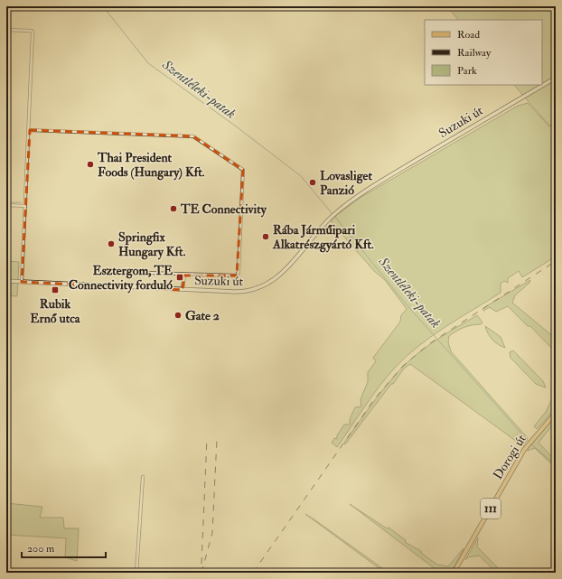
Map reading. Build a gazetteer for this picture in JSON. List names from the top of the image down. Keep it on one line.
{"streets":{"main road":["Suzuki út","Dorogi út","111"]},"water":["Szentléleki-patak"],"places":{"other":["Thai President Foods (Hungary) Kft.","Lovasliget Panzió","TE Connectivity","Rába Járműipari Alkatrészgyártó Kft.","Springfix Hungary Kft.","Gate 2"],"transit":["Esztergom, TE Connectivity forduló","Rubik Ernő utca"]},"legend":["Road","Railway","Park"],"scale_bar":"200 m"}
